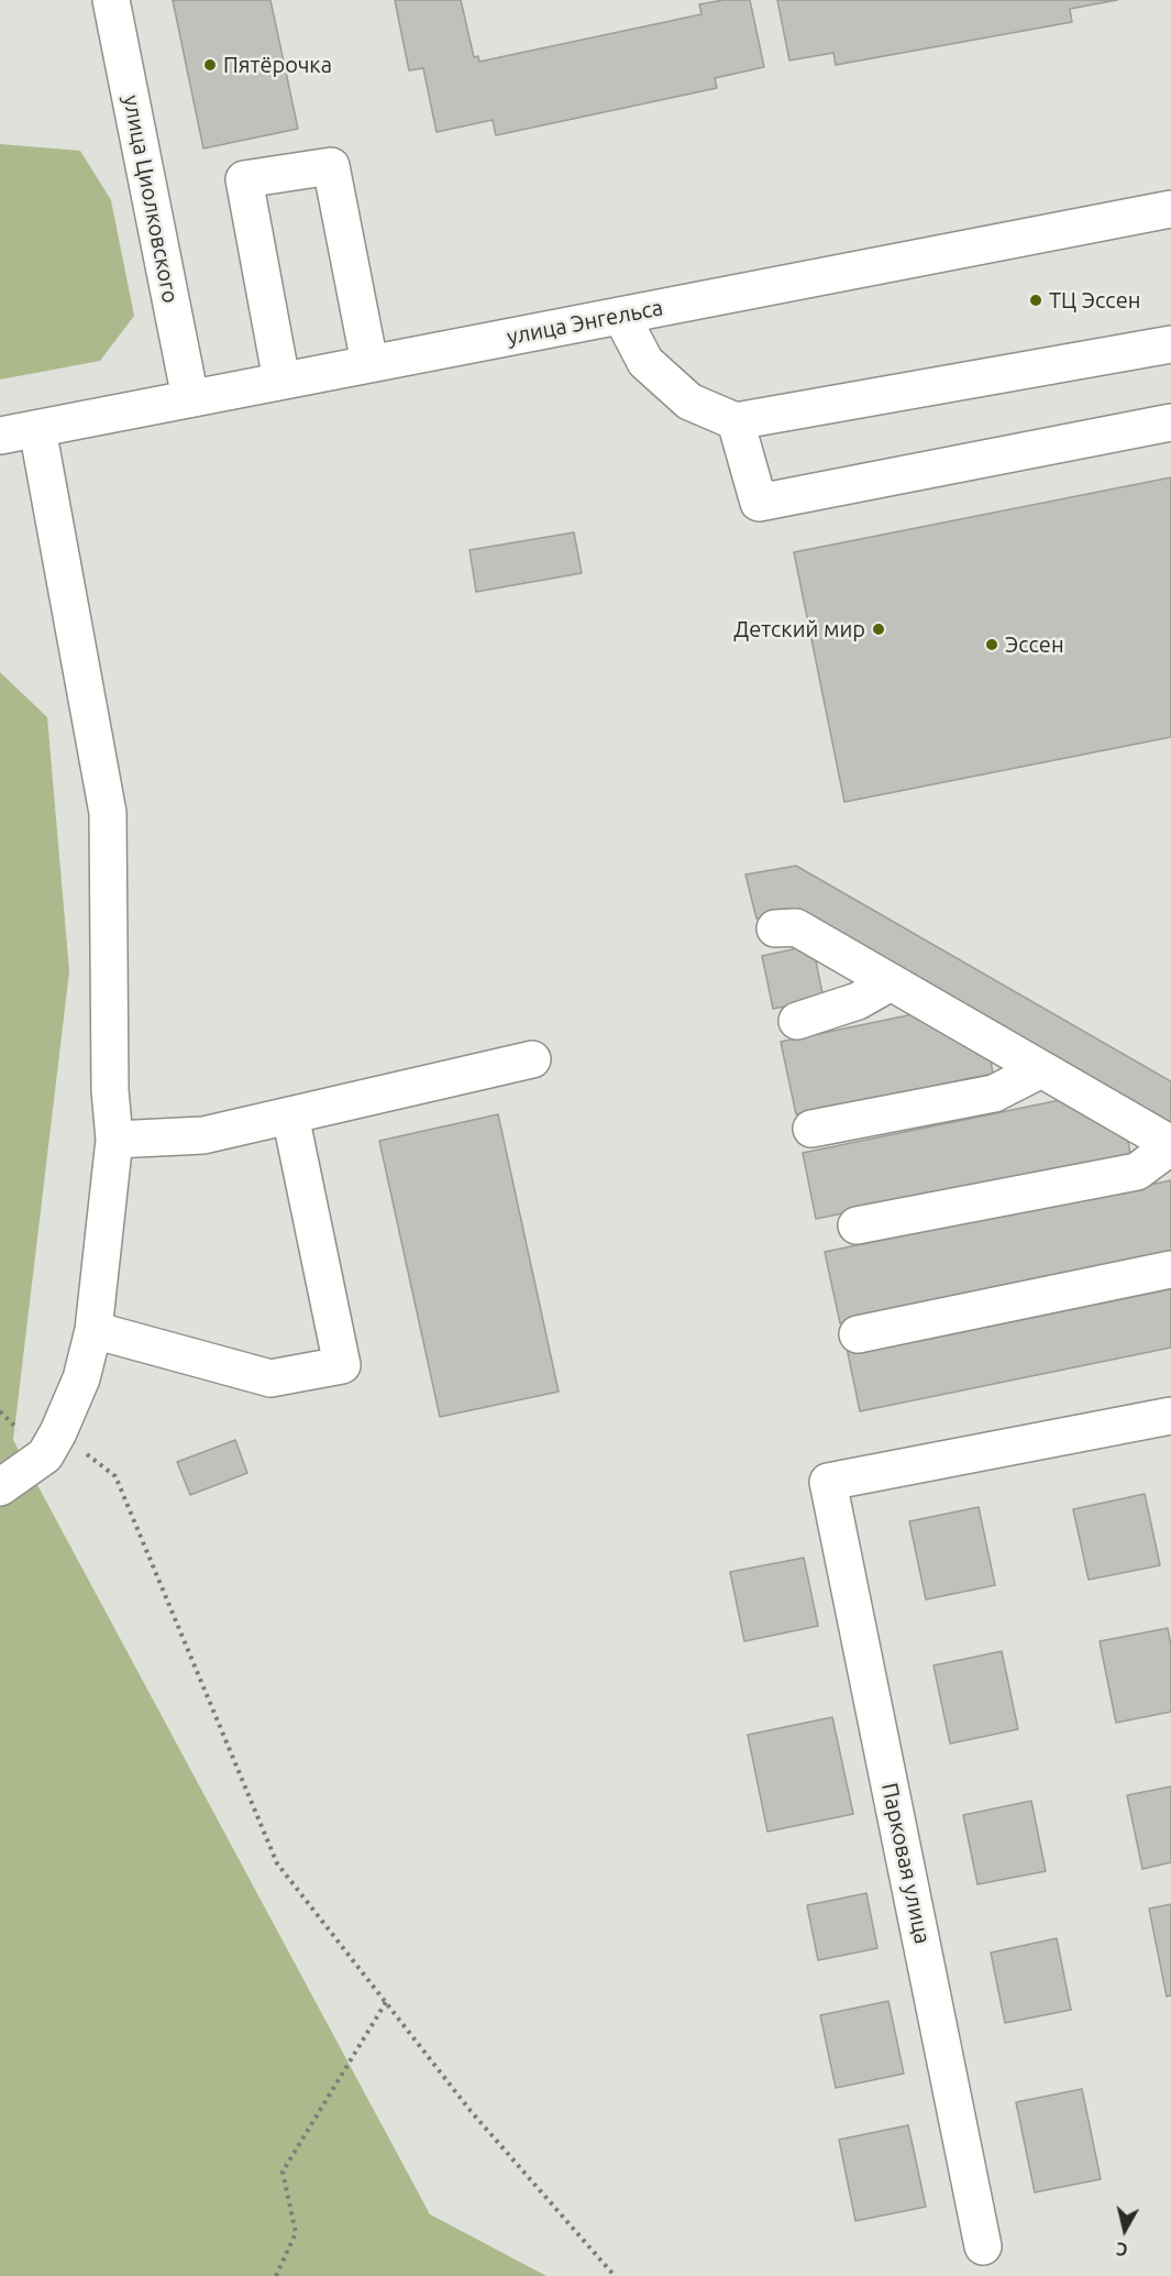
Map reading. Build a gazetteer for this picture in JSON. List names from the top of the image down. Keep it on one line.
{"streets":{"street":["улица Циолковского","улица Энгельса","Парковая улица"]},"crossings":[["улица Циолковского","улица Энгельса"]],"places":["Пятёрочка","ТЦ Эссен","Детский мир","Эссен"],"north":"bottom"}
